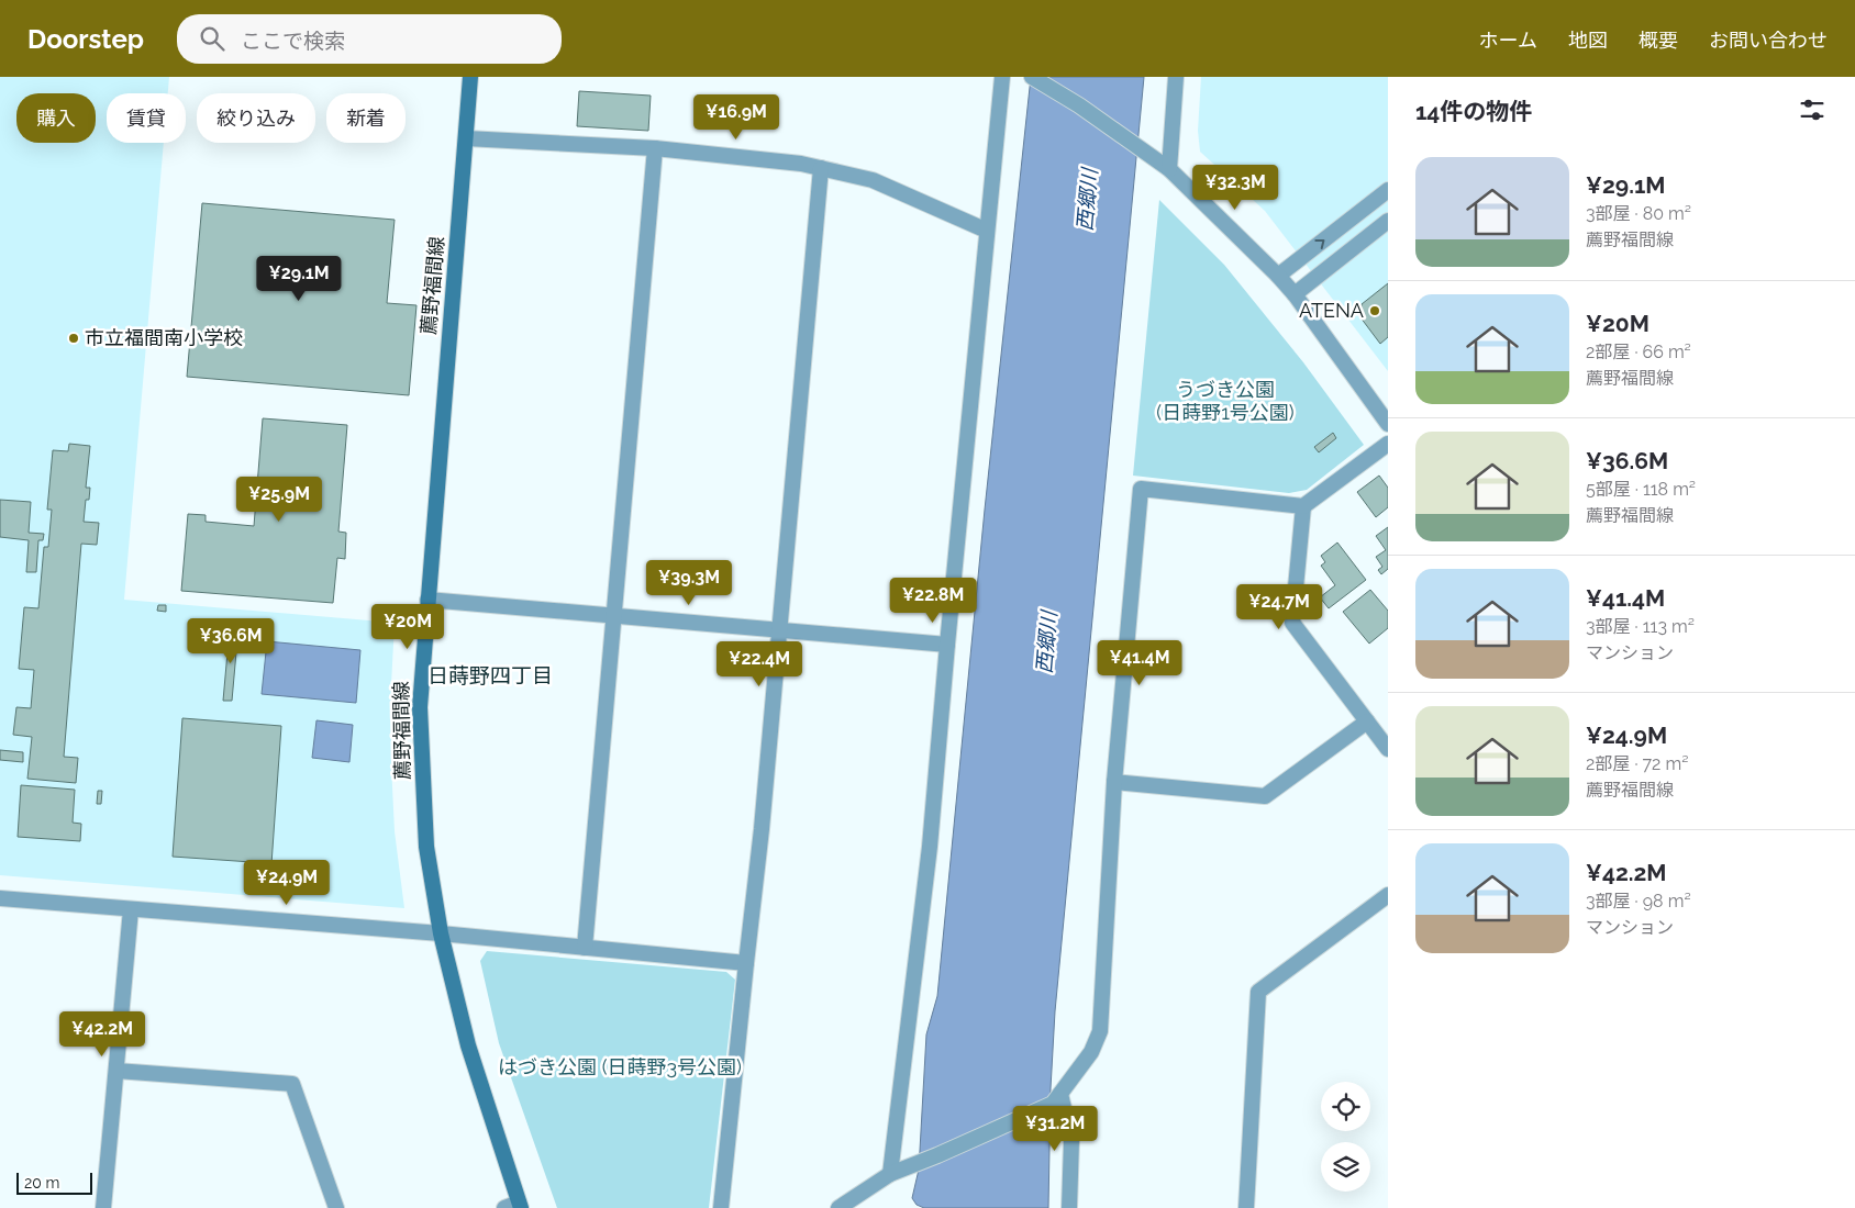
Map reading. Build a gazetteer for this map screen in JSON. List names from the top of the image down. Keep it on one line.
{"streets":{"main road":["薦野福間線"]},"districts":["日蒔野四丁目"],"water":["西郷川"],"parks":["うづき公園 (日蒔野1号公園)","はづき公園 (日蒔野3号公園)"],"places":["ATENA","市立福間南小学校"],"scale_bar":"20 m","page":{"header":"Doorstep","search":"ここで検索","nav":["ホーム","地図","概要","お問い合わせ"],"heading":"14件の物件","chip":["購入","賃貸","絞り込み","新着"],"price":["¥16.9M","¥32.3M","¥29.1M","¥25.9M","¥39.3M","¥22.8M","¥24.7M","¥20M","¥36.6M","¥41.4M","¥22.4M","¥24.9M","¥42.2M","¥31.2M"],"list":[{"name":"¥29.1M","note":"3部屋 · 80 m² · 薦野福間線"},{"name":"¥20M","note":"2部屋 · 66 m² · 薦野福間線"},{"name":"¥36.6M","note":"5部屋 · 118 m² · 薦野福間線"},{"name":"¥41.4M","note":"3部屋 · 113 m² · マンション"},{"name":"¥24.9M","note":"2部屋 · 72 m² · 薦野福間線"},{"name":"¥42.2M","note":"3部屋 · 98 m² · マンション"}],"scale":"20 m"}}
